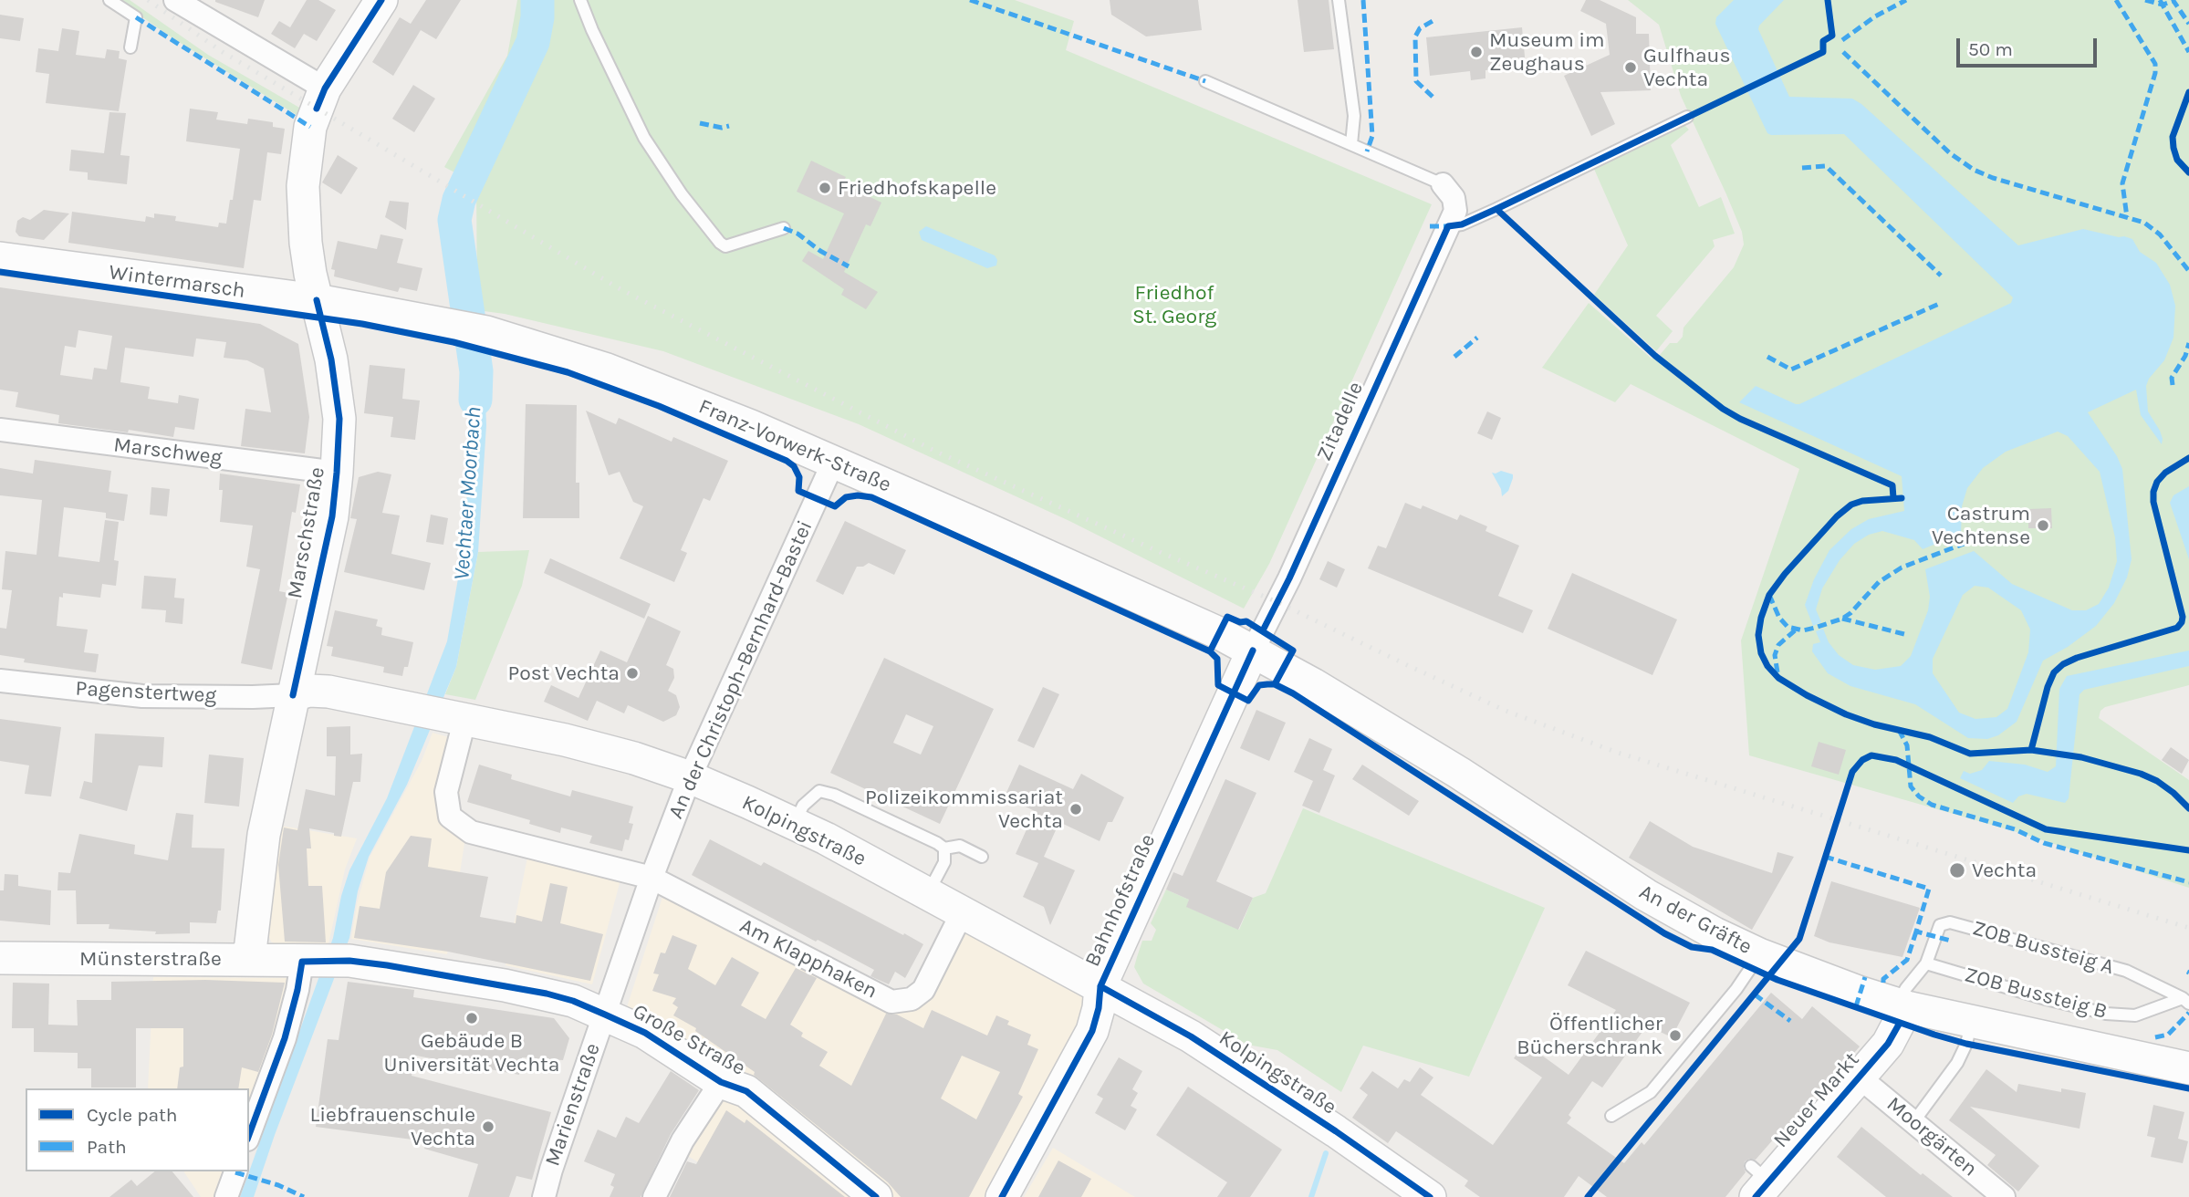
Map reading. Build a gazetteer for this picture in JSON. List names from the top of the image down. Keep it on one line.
{"streets":{"street":["Wintermarsch","Zitadelle","Franz-Vorwerk-Straße","Marschweg","Marschstraße","An der Christoph-Bernhard-Bastei","Pagenstertweg","Kolpingstraße","Bahnhofstraße","An der Gräfte","Münsterstraße","Am Klapphaken","Große Straße","Neuer Markt","Marienstraße","Moorgärten"],"lane":["ZOB Bussteig A","ZOB Bussteig B"]},"crossings":[["Wintermarsch","Franz-Vorwerk-Straße"],["Wintermarsch","Marschstraße"],["Zitadelle","Franz-Vorwerk-Straße"],["Zitadelle","Bahnhofstraße"],["Zitadelle","An der Gräfte"],["Franz-Vorwerk-Straße","Marschstraße"],["Franz-Vorwerk-Straße","An der Christoph-Bernhard-Bastei"],["Franz-Vorwerk-Straße","Bahnhofstraße"],["Franz-Vorwerk-Straße","An der Gräfte"],["Marschweg","Marschstraße"],["Marschstraße","Pagenstertweg"],["Marschstraße","Kolpingstraße"],["Marschstraße","Münsterstraße"],["An der Christoph-Bernhard-Bastei","Kolpingstraße"],["An der Christoph-Bernhard-Bastei","Am Klapphaken"],["Pagenstertweg","Kolpingstraße"],["Kolpingstraße","Bahnhofstraße"],["Kolpingstraße","Am Klapphaken"],["Bahnhofstraße","An der Gräfte"],["An der Gräfte","Neuer Markt"],["ZOB Bussteig A","ZOB Bussteig B"],["Münsterstraße","Große Straße"],["Große Straße","Marienstraße"],["Neuer Markt","Moorgärten"]],"water":["Vechtaer Moorbach"],"parks":["Friedhof St. Georg"],"places":["Museum im Zeughaus","Gulfhaus Vechta","Friedhofskapelle","Castrum Vechtense","Post Vechta","Polizeikommissariat Vechta","Vechta","Gebäude B Universität Vechta","Öffentlicher Bücherschrank","Liebfrauenschule Vechta"],"legend":["Cycle path","Path"],"scale_bar":"50 m"}
